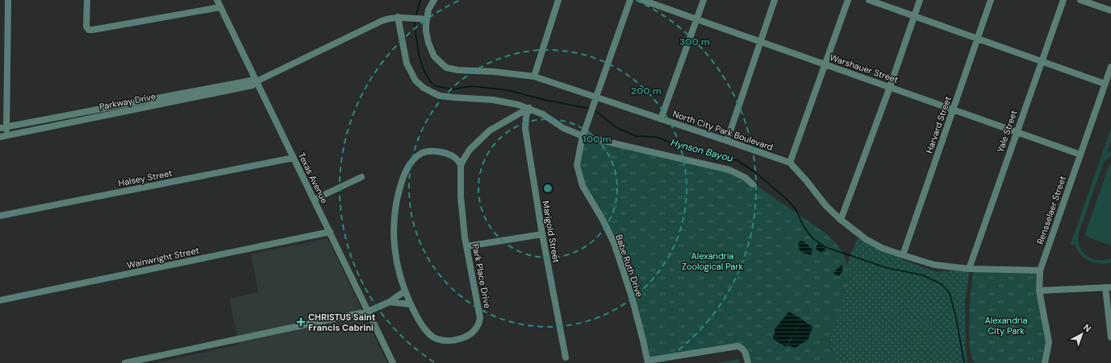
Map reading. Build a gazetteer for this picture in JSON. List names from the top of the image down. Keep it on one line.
{"streets":{"street":["Warshauer Street","Parkway Drive","Harvard Street","North City Park Boulevard","Yale Street","Halsey Street","Texas Avenue","Rensselaer Street","Marigold Street","Wainwright Street","Babe Ruth Drive","Park Place Drive"]},"crossings":[["Warshauer Street","Harvard Street"],["Warshauer Street","Yale Street"],["Warshauer Street","Rensselaer Street"],["Parkway Drive","North City Park Boulevard"],["Parkway Drive","Texas Avenue"],["Harvard Street","North City Park Boulevard"],["North City Park Boulevard","Yale Street"],["North City Park Boulevard","Rensselaer Street"],["North City Park Boulevard","Babe Ruth Drive"],["Halsey Street","Texas Avenue"],["Texas Avenue","Wainwright Street"]],"water":["Hynson Bayou"],"parks":["Alexandria Zoological Park","Alexandria City Park"],"places":{"health":["CHRISTUS Saint Francis Cabrini"]},"north":"top right","rings":["300 m","200 m","100 m"]}
